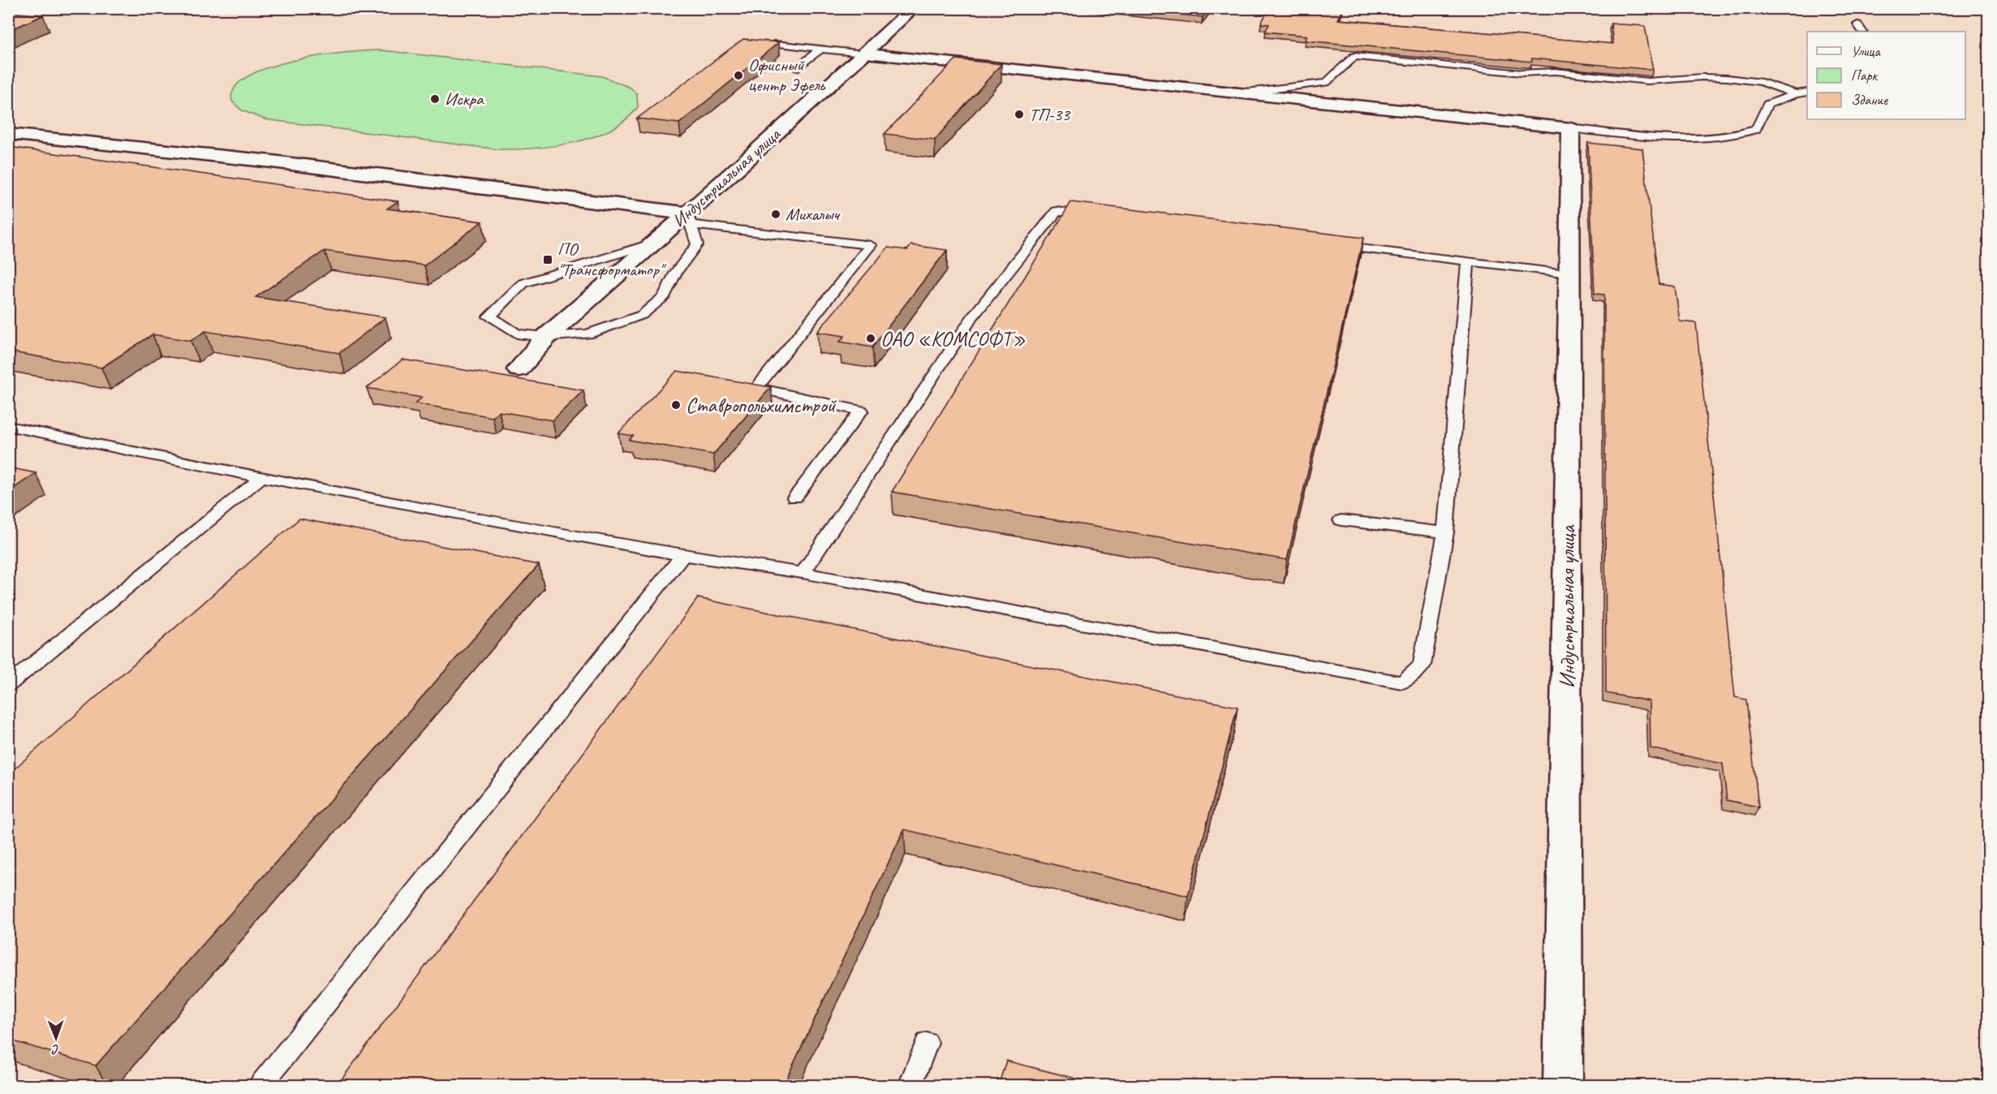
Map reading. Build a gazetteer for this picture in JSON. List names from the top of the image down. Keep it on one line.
{"streets":{"street":["Индустриальная улица"]},"places":{"other":["Офисный центр Эфель","Искра","ТП-33","Михалыч","ОАО «КОМСОФТ»","Ставропольхимстрой"],"transit":["ПО \"Трансформатор\""]},"legend":["Улица","Парк","Здание"],"north":"bottom"}
